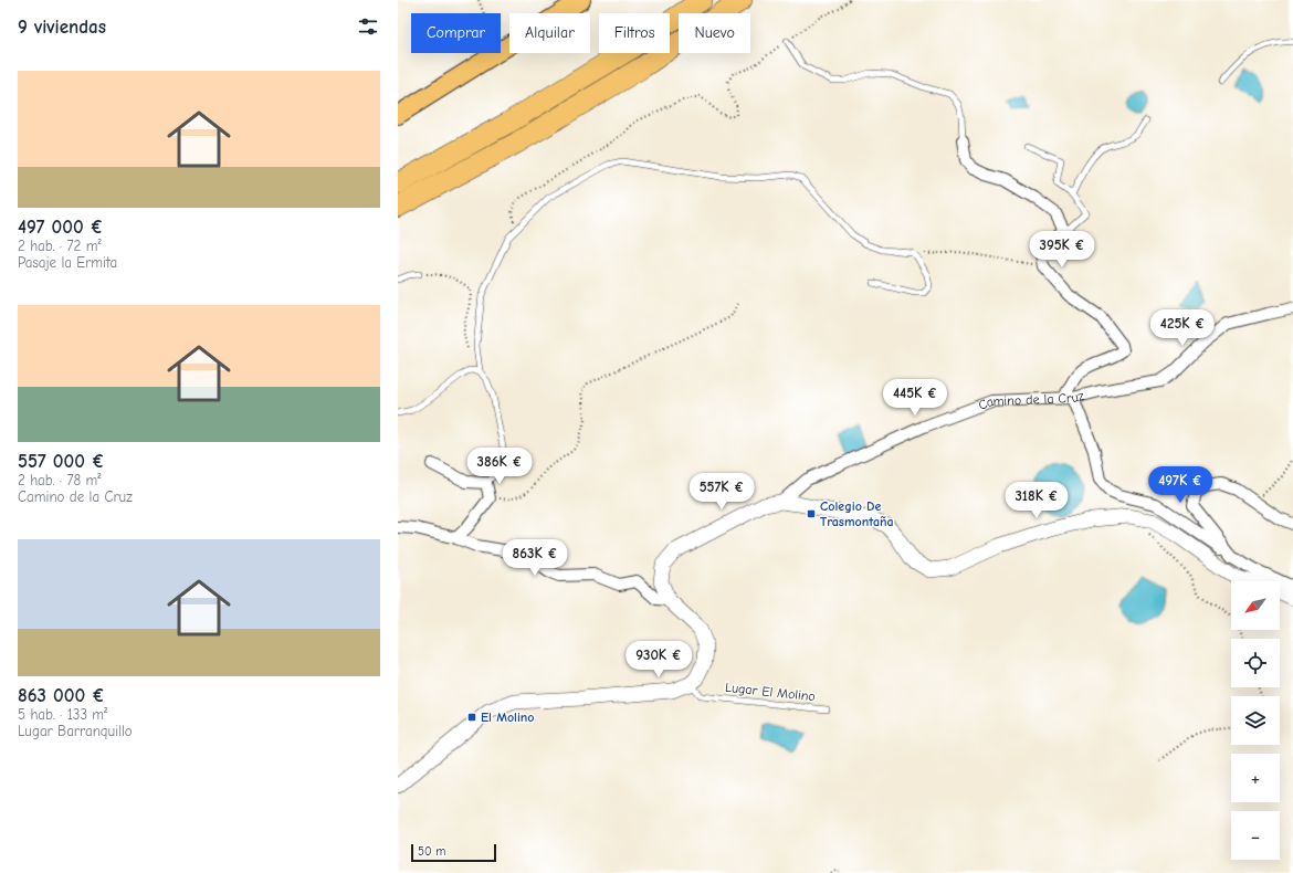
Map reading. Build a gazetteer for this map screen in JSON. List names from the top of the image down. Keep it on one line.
{"streets":{"street":["Camino de la Cruz"],"lane":["Lugar El Molino"]},"places":{"transit":["Colegio De Trasmontaña","El Molino"]},"scale_bar":"50 m","north":"bottom left","page":{"heading":"9 viviendas","chip":["Comprar","Alquilar","Filtros","Nuevo"],"list":[{"name":"497 000 €","note":"2 hab. · 72 m² · Pasaje la Ermita"},{"name":"557 000 €","note":"2 hab. · 78 m² · Camino de la Cruz"},{"name":"863 000 €","note":"5 hab. · 133 m² · Lugar Barranquillo"}],"price":["395K €","425K €","445K €","386K €","497K €","557K €","318K €","863K €","930K €"],"map_buttons":["+","−"],"scale":"50 m"}}
